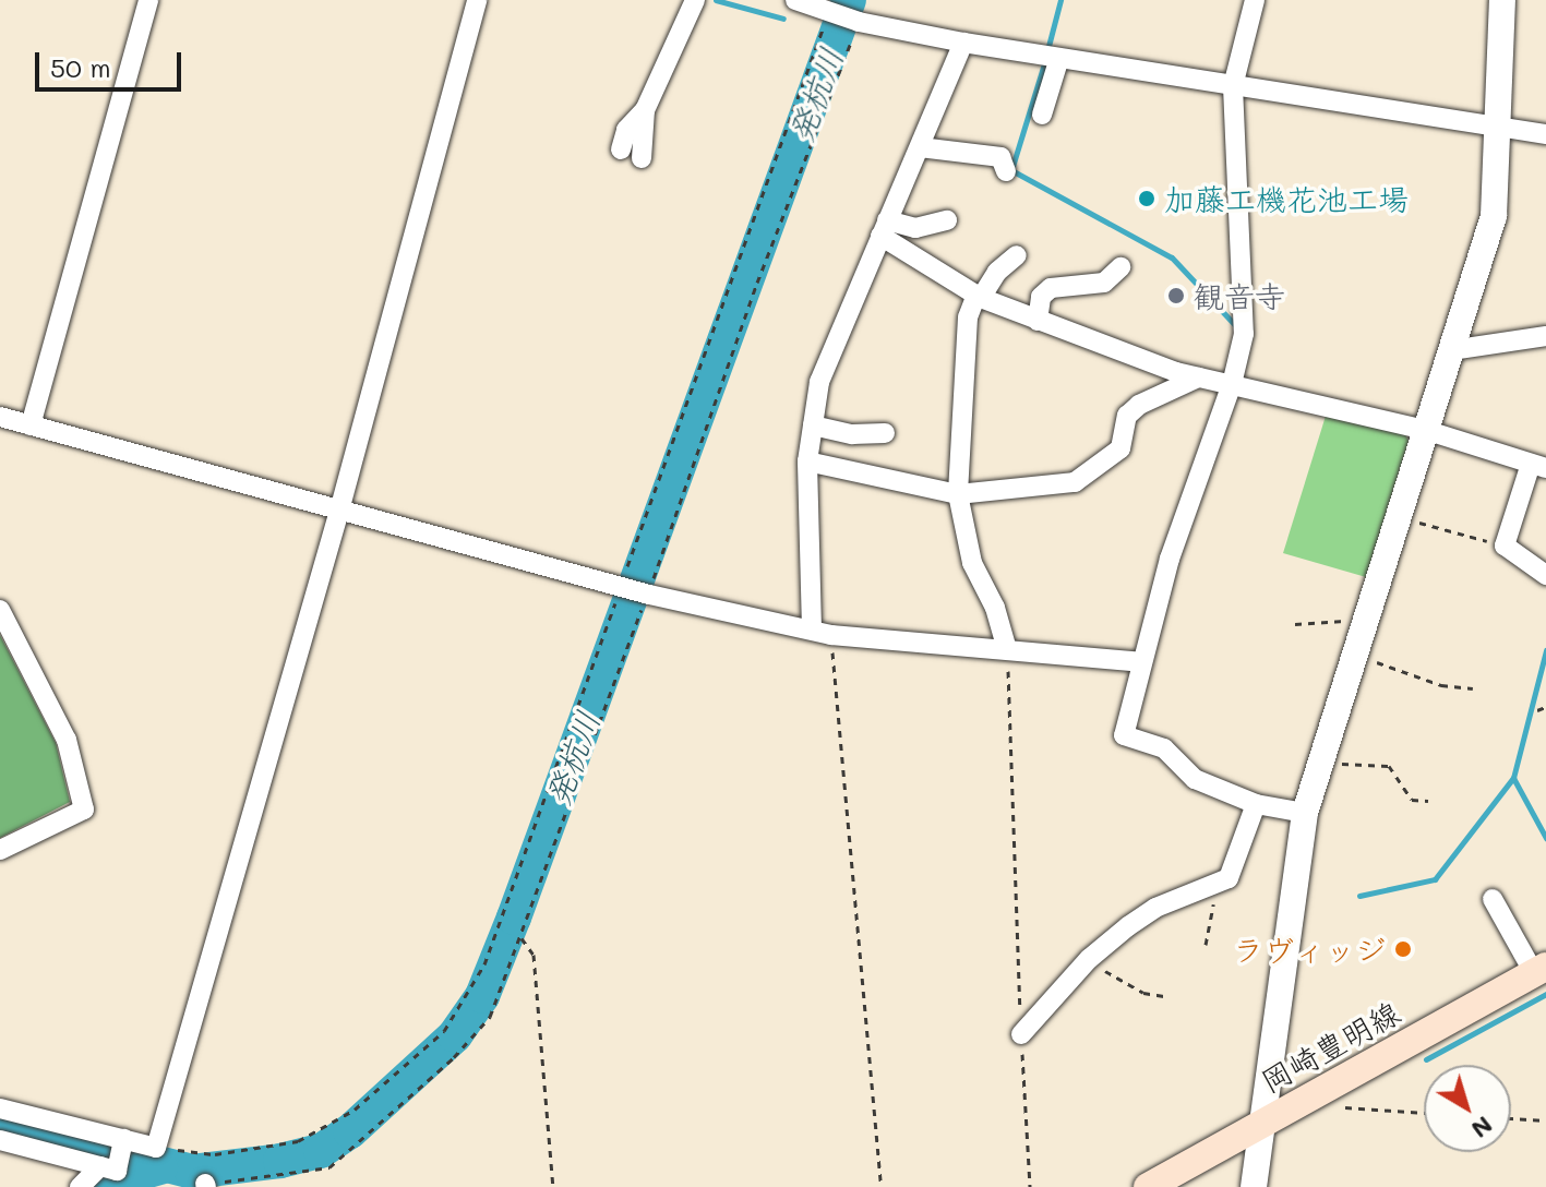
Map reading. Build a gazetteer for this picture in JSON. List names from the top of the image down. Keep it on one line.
{"streets":{"main road":["岡崎豊明線"]},"water":["発杭川"],"places":["加藤工機花池工場","観音寺","ラヴィッジ"],"scale_bar":"50 m","north":"bottom right"}
